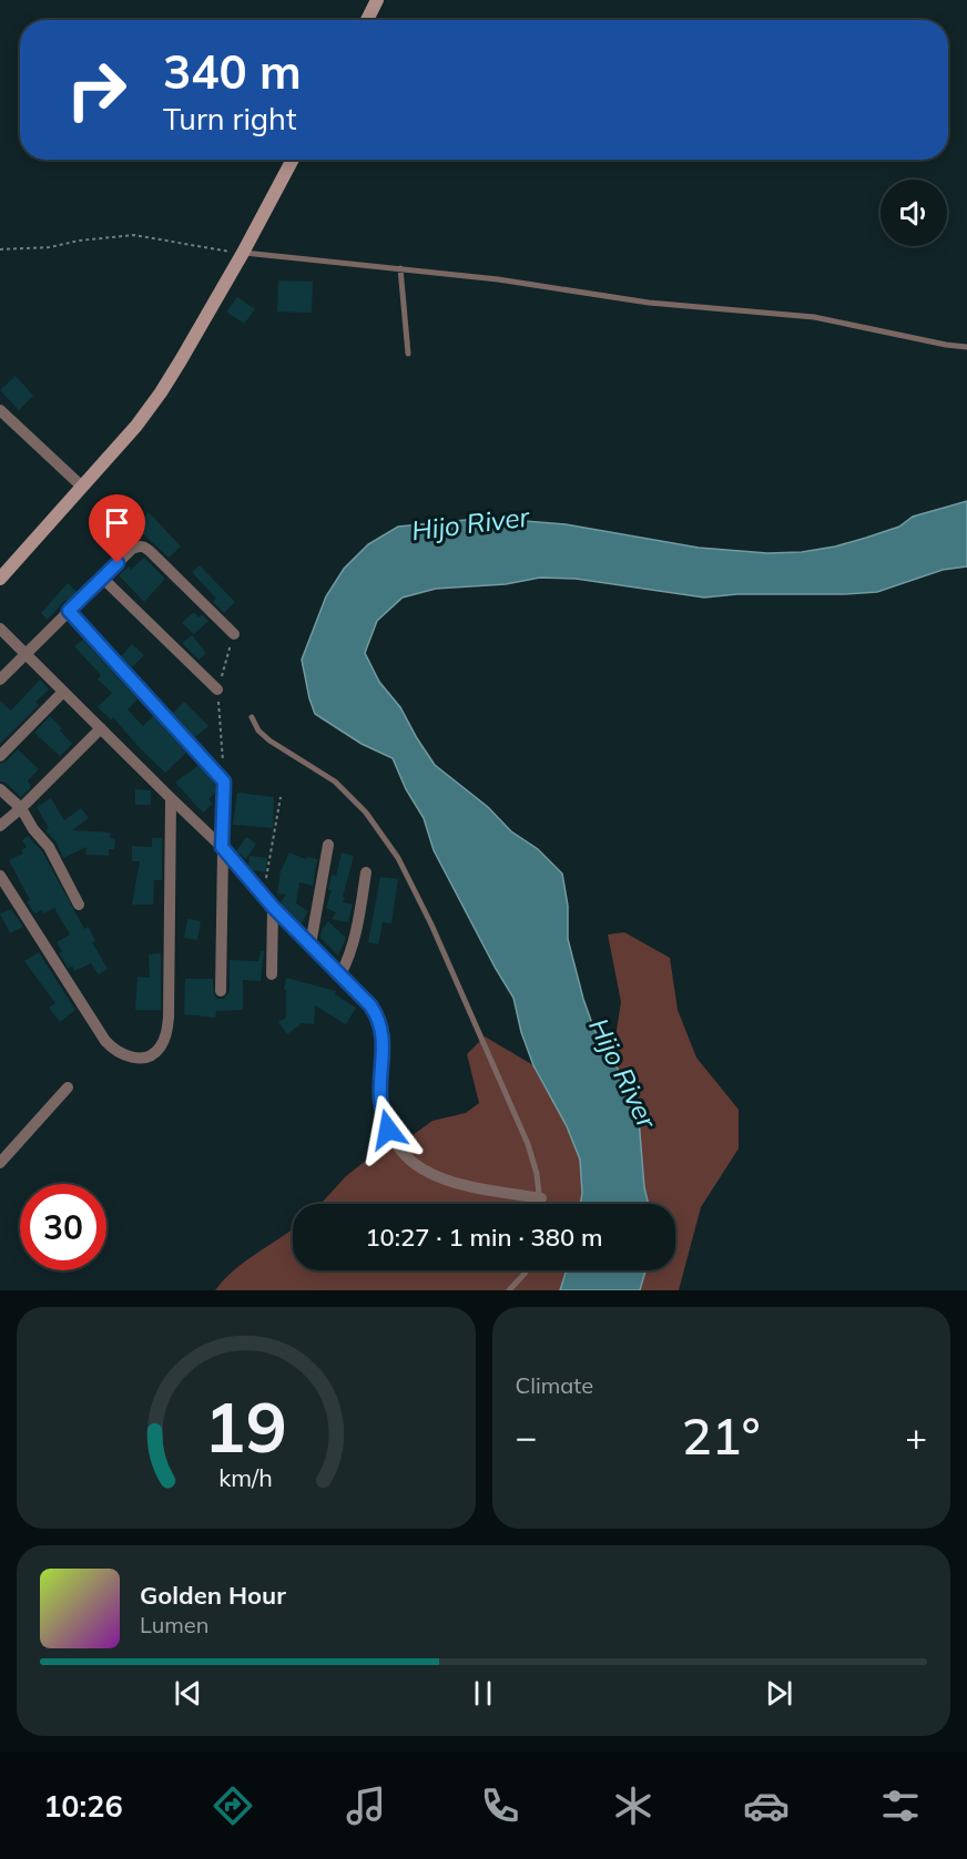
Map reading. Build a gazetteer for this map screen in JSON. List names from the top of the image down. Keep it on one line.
{"water":["Hijo River"],"page":{"turn":["340 m","Turn right"],"limit":"30","trip":"10:27 · 1 min · 380 m","tile":"Climate","heat":["−","21°","+"],"song":["Golden Hour","Lumen"],"tabs":"10:26","gauge":["19","km/h"]}}
